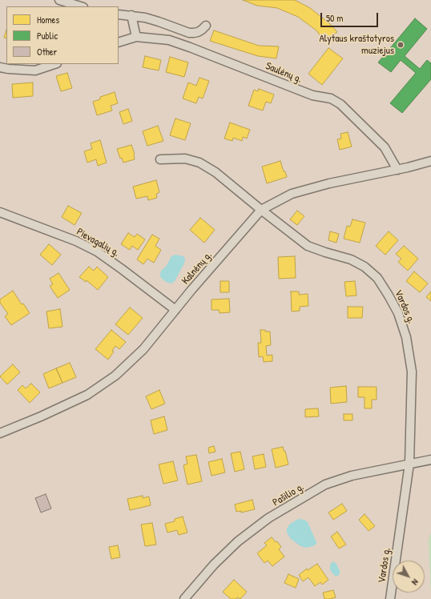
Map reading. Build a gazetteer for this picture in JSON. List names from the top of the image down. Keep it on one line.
{"streets":{"street":["Saulėnų g.","Pievagalių g.","Kalnėnų g.","Vardos g.","Pašilio g."]},"crossings":[["Saulėnų g.","Kalnėnų g."],["Pievagalių g.","Kalnėnų g."],["Kalnėnų g.","Vardos g."],["Vardos g.","Pašilio g."]],"places":["Alytaus kraštotyros muziejus"],"legend":["Homes","Public","Other"],"scale_bar":"50 m","north":"bottom right"}
